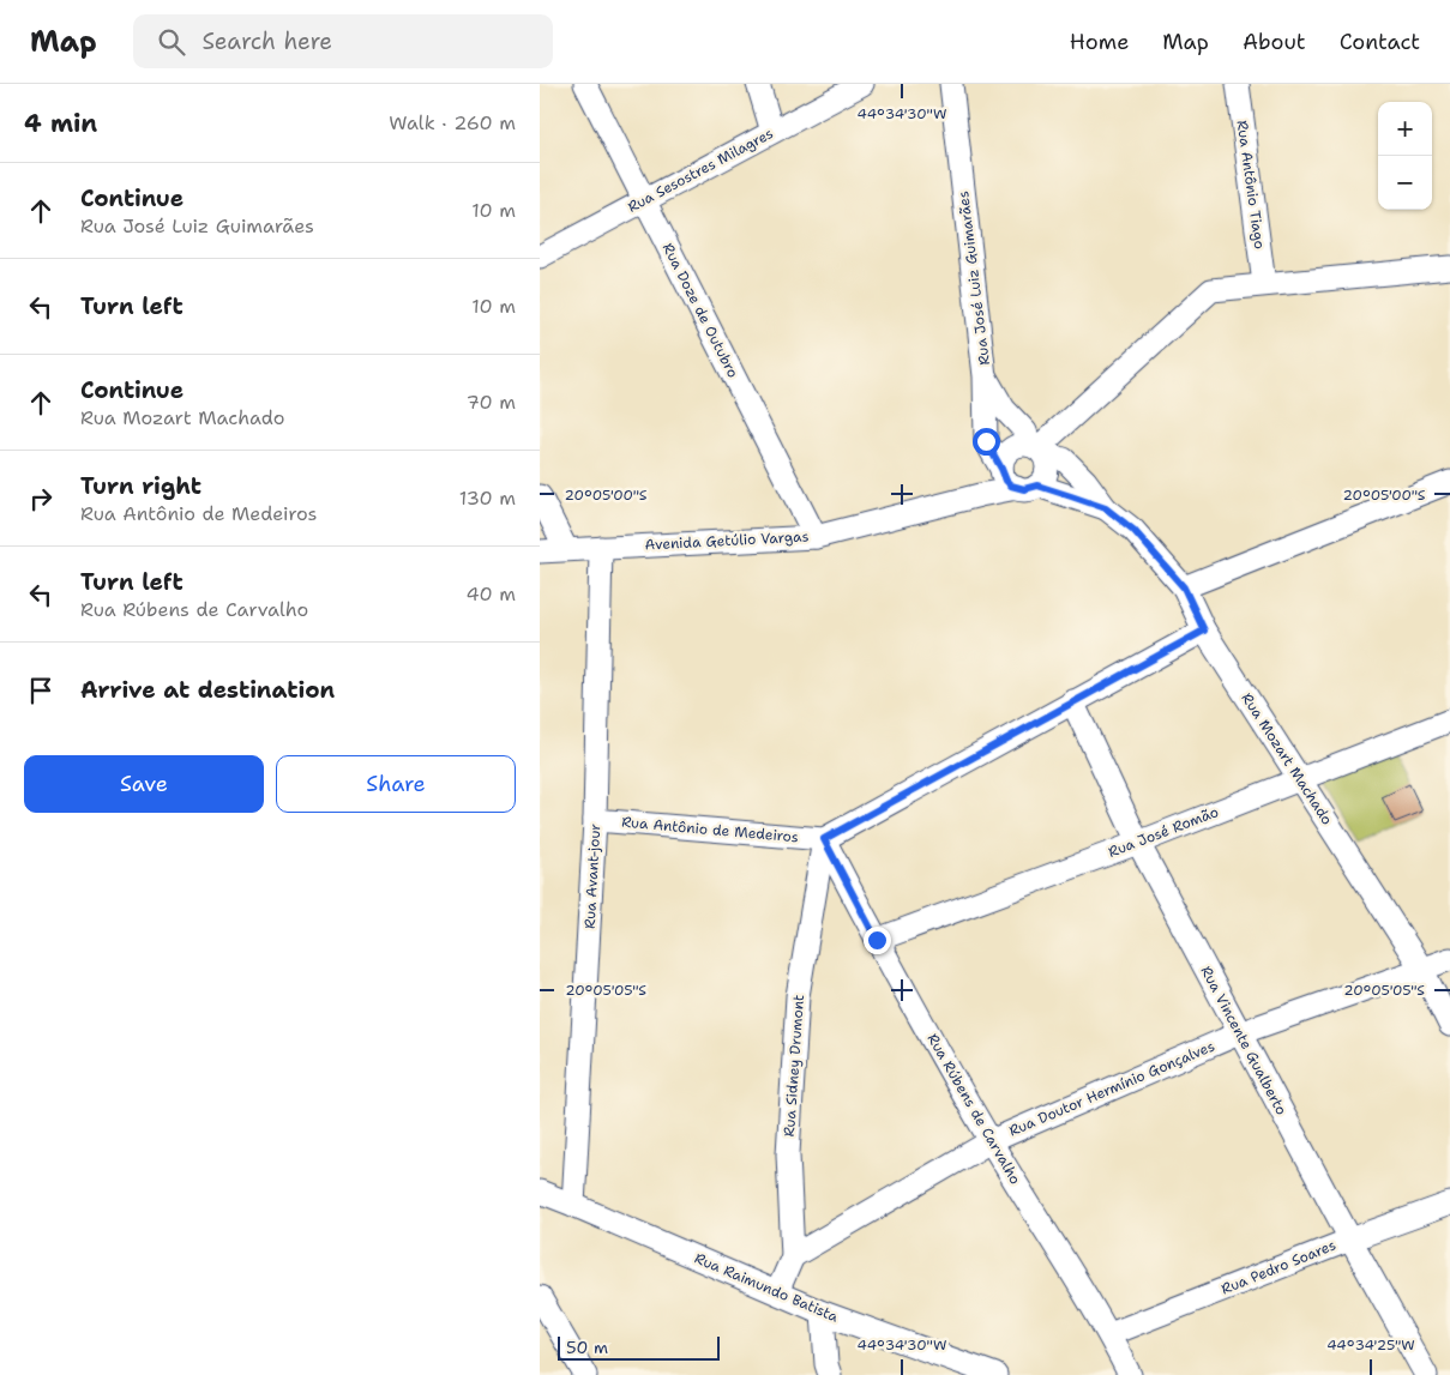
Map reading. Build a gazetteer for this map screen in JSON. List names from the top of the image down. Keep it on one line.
{"streets":{"street":["Rua Sesostres Milagres","Rua Antônio Tiago","Rua José Luiz Guimarães","Rua Doze de Outubro","Avenida Getúlio Vargas","Rua Mozart Machado","Rua Antônio de Medeiros","Rua José Romão","Rua Avant-jour","Rua Vincente Gualberto","Rua Sidney Drumont","Rua Doutor Hermínio Gonçalves","Rua Rúbens de Carvalho","Rua Pedro Soares","Rua Raimundo Batista"]},"crossings":[["Rua Sesostres Milagres","Rua Doze de Outubro"],["Rua José Luiz Guimarães","Avenida Getúlio Vargas"],["Rua José Luiz Guimarães","Rua Mozart Machado"],["Rua Doze de Outubro","Avenida Getúlio Vargas"],["Avenida Getúlio Vargas","Rua Mozart Machado"],["Avenida Getúlio Vargas","Rua Avant-jour"],["Rua Mozart Machado","Rua José Romão"],["Rua Mozart Machado","Rua Doutor Hermínio Gonçalves"],["Rua Antônio de Medeiros","Rua Avant-jour"],["Rua Antônio de Medeiros","Rua Sidney Drumont"],["Rua Antônio de Medeiros","Rua Rúbens de Carvalho"],["Rua José Romão","Rua Vincente Gualberto"],["Rua José Romão","Rua Rúbens de Carvalho"],["Rua Avant-jour","Rua Raimundo Batista"],["Rua Vincente Gualberto","Rua Doutor Hermínio Gonçalves"],["Rua Vincente Gualberto","Rua Pedro Soares"],["Rua Sidney Drumont","Rua Doutor Hermínio Gonçalves"],["Rua Sidney Drumont","Rua Rúbens de Carvalho"],["Rua Sidney Drumont","Rua Raimundo Batista"],["Rua Doutor Hermínio Gonçalves","Rua Rúbens de Carvalho"],["Rua Rúbens de Carvalho","Rua Pedro Soares"]],"scale_bar":"50 m","page":{"header":"Map","search":"Search here","nav":["Home","Map","About","Contact"],"heading":["4 min","Walk · 260 m"],"map_buttons":["+","−"],"list":[["Continue","Rua José Luiz Guimarães","10 m"],["Turn left","10 m"],["Continue","Rua Mozart Machado","70 m"],["Turn right","Rua Antônio de Medeiros","130 m"],["Turn left","Rua Rúbens de Carvalho","40 m"],"Arrive at destination"],"buttons":["Save","Share"],"scale":"50 m"},"coordinates":["44°34'30\"W","20°05'00\"S","20°05'05\"S","44°34'25\"W"]}
